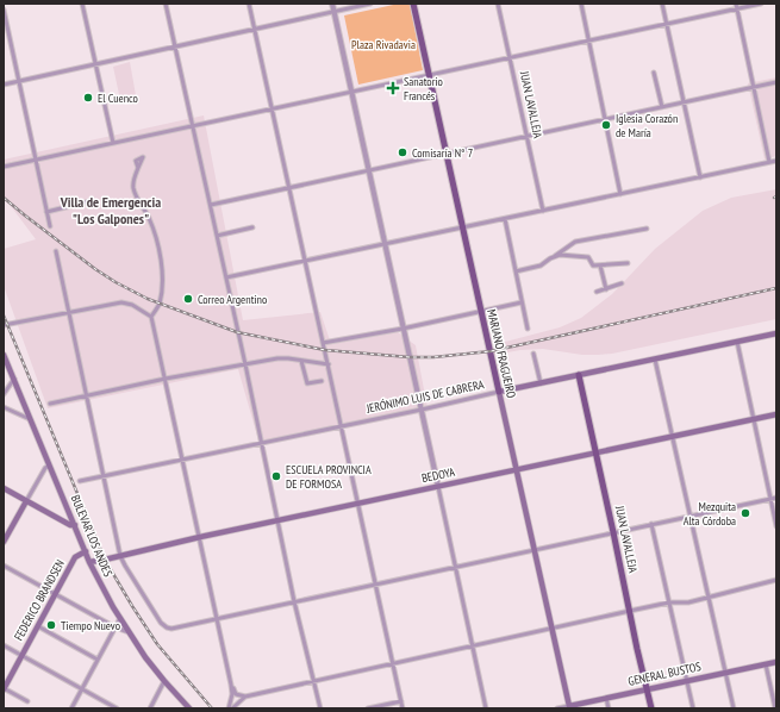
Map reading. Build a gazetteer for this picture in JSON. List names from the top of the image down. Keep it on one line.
{"streets":{"main road":["JUAN LAVALLEJA","MARIANO FRAGUEIRO","JERÓNIMO LUIS DE CABRERA","BEDOYA","BULEVAR LOS ANDES","FEDERICO BRANDSEN","GENERAL BUSTOS"]},"crossings":[["JUAN LAVALLEJA","JERÓNIMO LUIS DE CABRERA"],["JUAN LAVALLEJA","BEDOYA"],["JUAN LAVALLEJA","GENERAL BUSTOS"],["MARIANO FRAGUEIRO","JERÓNIMO LUIS DE CABRERA"],["MARIANO FRAGUEIRO","BEDOYA"],["MARIANO FRAGUEIRO","GENERAL BUSTOS"],["BEDOYA","BULEVAR LOS ANDES"],["BULEVAR LOS ANDES","FEDERICO BRANDSEN"]],"districts":["Villa de Emergencia \"Los Galpones\""],"parks":["Plaza Rivadavia"],"places":{"health":["Sanatorio Francés"],"other":["El Cuenco","Iglesia Corazón de María","Comisaría N° 7","Correo Argentino","ESCUELA PROVINCIA DE FORMOSA","Mezquita Alta Córdoba","Tiempo Nuevo"]}}
